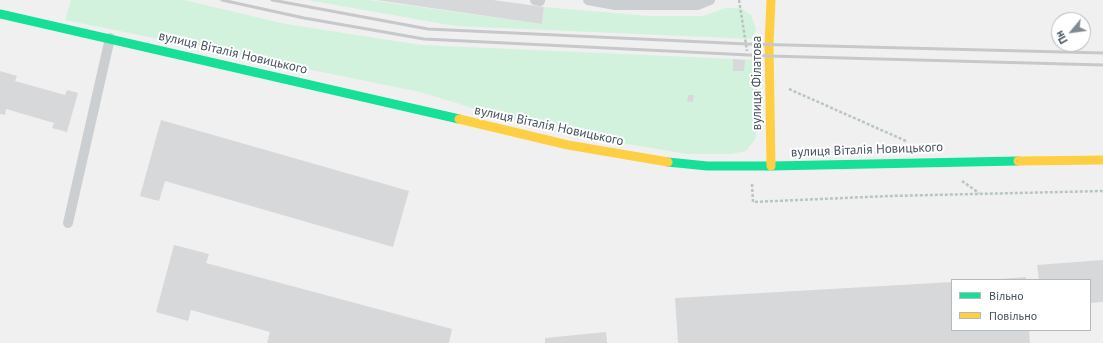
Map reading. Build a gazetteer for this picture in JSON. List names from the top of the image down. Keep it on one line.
{"streets":{"street":["вулиця Віталія Новицького","вулиця Філатова"]},"crossings":[["вулиця Віталія Новицького","вулиця Філатова"]],"legend":["Вільно","Повільно"],"north":"bottom left"}
